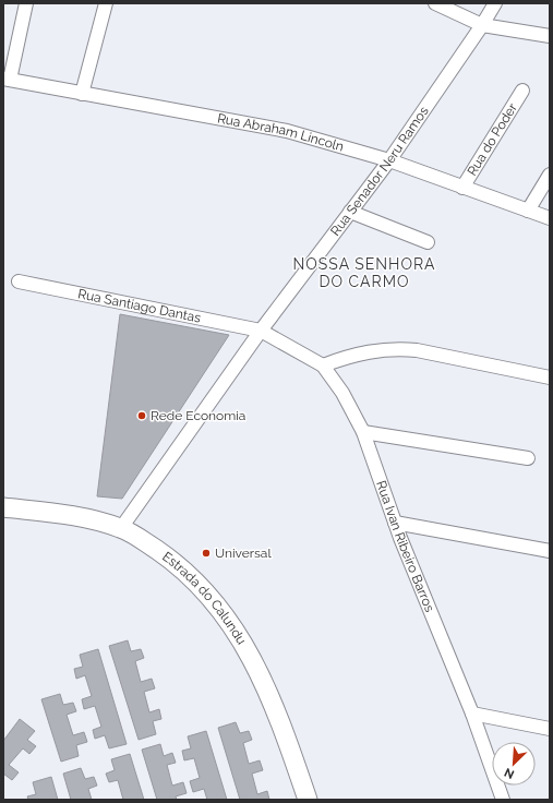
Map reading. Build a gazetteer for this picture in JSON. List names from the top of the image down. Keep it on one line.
{"streets":{"street":["Rua Abraham Lincoln","Rua do Poder","Rua Senador Neru Ramos","Rua Santiago Dantas","Rua Ivan Ribeiro Barros","Estrada do Calundu"]},"crossings":[["Rua Abraham Lincoln","Rua do Poder"],["Rua Abraham Lincoln","Rua Senador Neru Ramos"],["Rua Senador Neru Ramos","Rua Santiago Dantas"],["Rua Senador Neru Ramos","Rua Ivan Ribeiro Barros"],["Rua Senador Neru Ramos","Estrada do Calundu"],["Rua Santiago Dantas","Rua Ivan Ribeiro Barros"]],"districts":["NOSSA SENHORA DO CARMO"],"places":["Rede Economia","Universal"],"north":"bottom left"}
